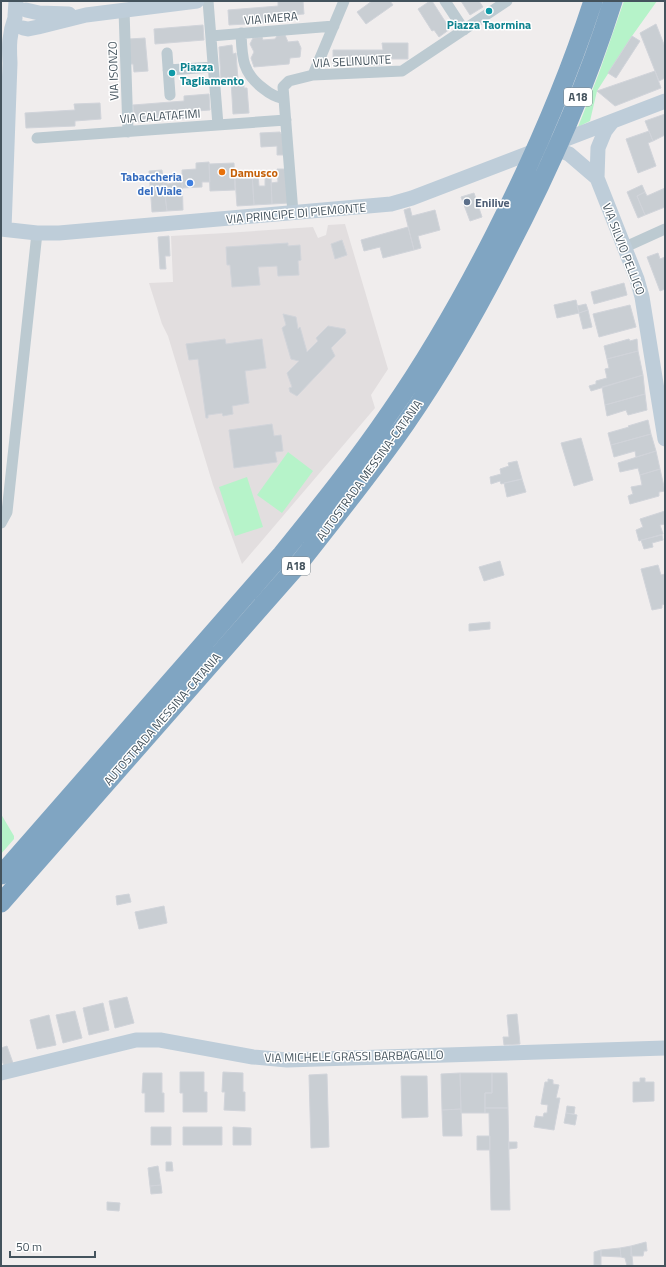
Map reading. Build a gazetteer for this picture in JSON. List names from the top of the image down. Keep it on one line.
{"streets":{"highway":["A18","AUTOSTRADA MESSINA-CATANIA"],"street":["VIA IMERA","VIA SELINUNTE","VIA ISONZO","VIA CALATAFIMI","VIA PRINCIPE DI PIEMONTE","VIA SILVIO PELLICO","VIA MICHELE GRASSI BARBAGALLO"]},"crossings":[["VIA SELINUNTE","VIA CALATAFIMI"],["VIA SELINUNTE","VIA PRINCIPE DI PIEMONTE"],["VIA ISONZO","VIA CALATAFIMI"],["VIA PRINCIPE DI PIEMONTE","VIA SILVIO PELLICO"]],"places":["Piazza Taormina","Piazza Tagliamento","Damusco","Tabaccheria del Viale","Enilive"],"scale_bar":"50 m"}
